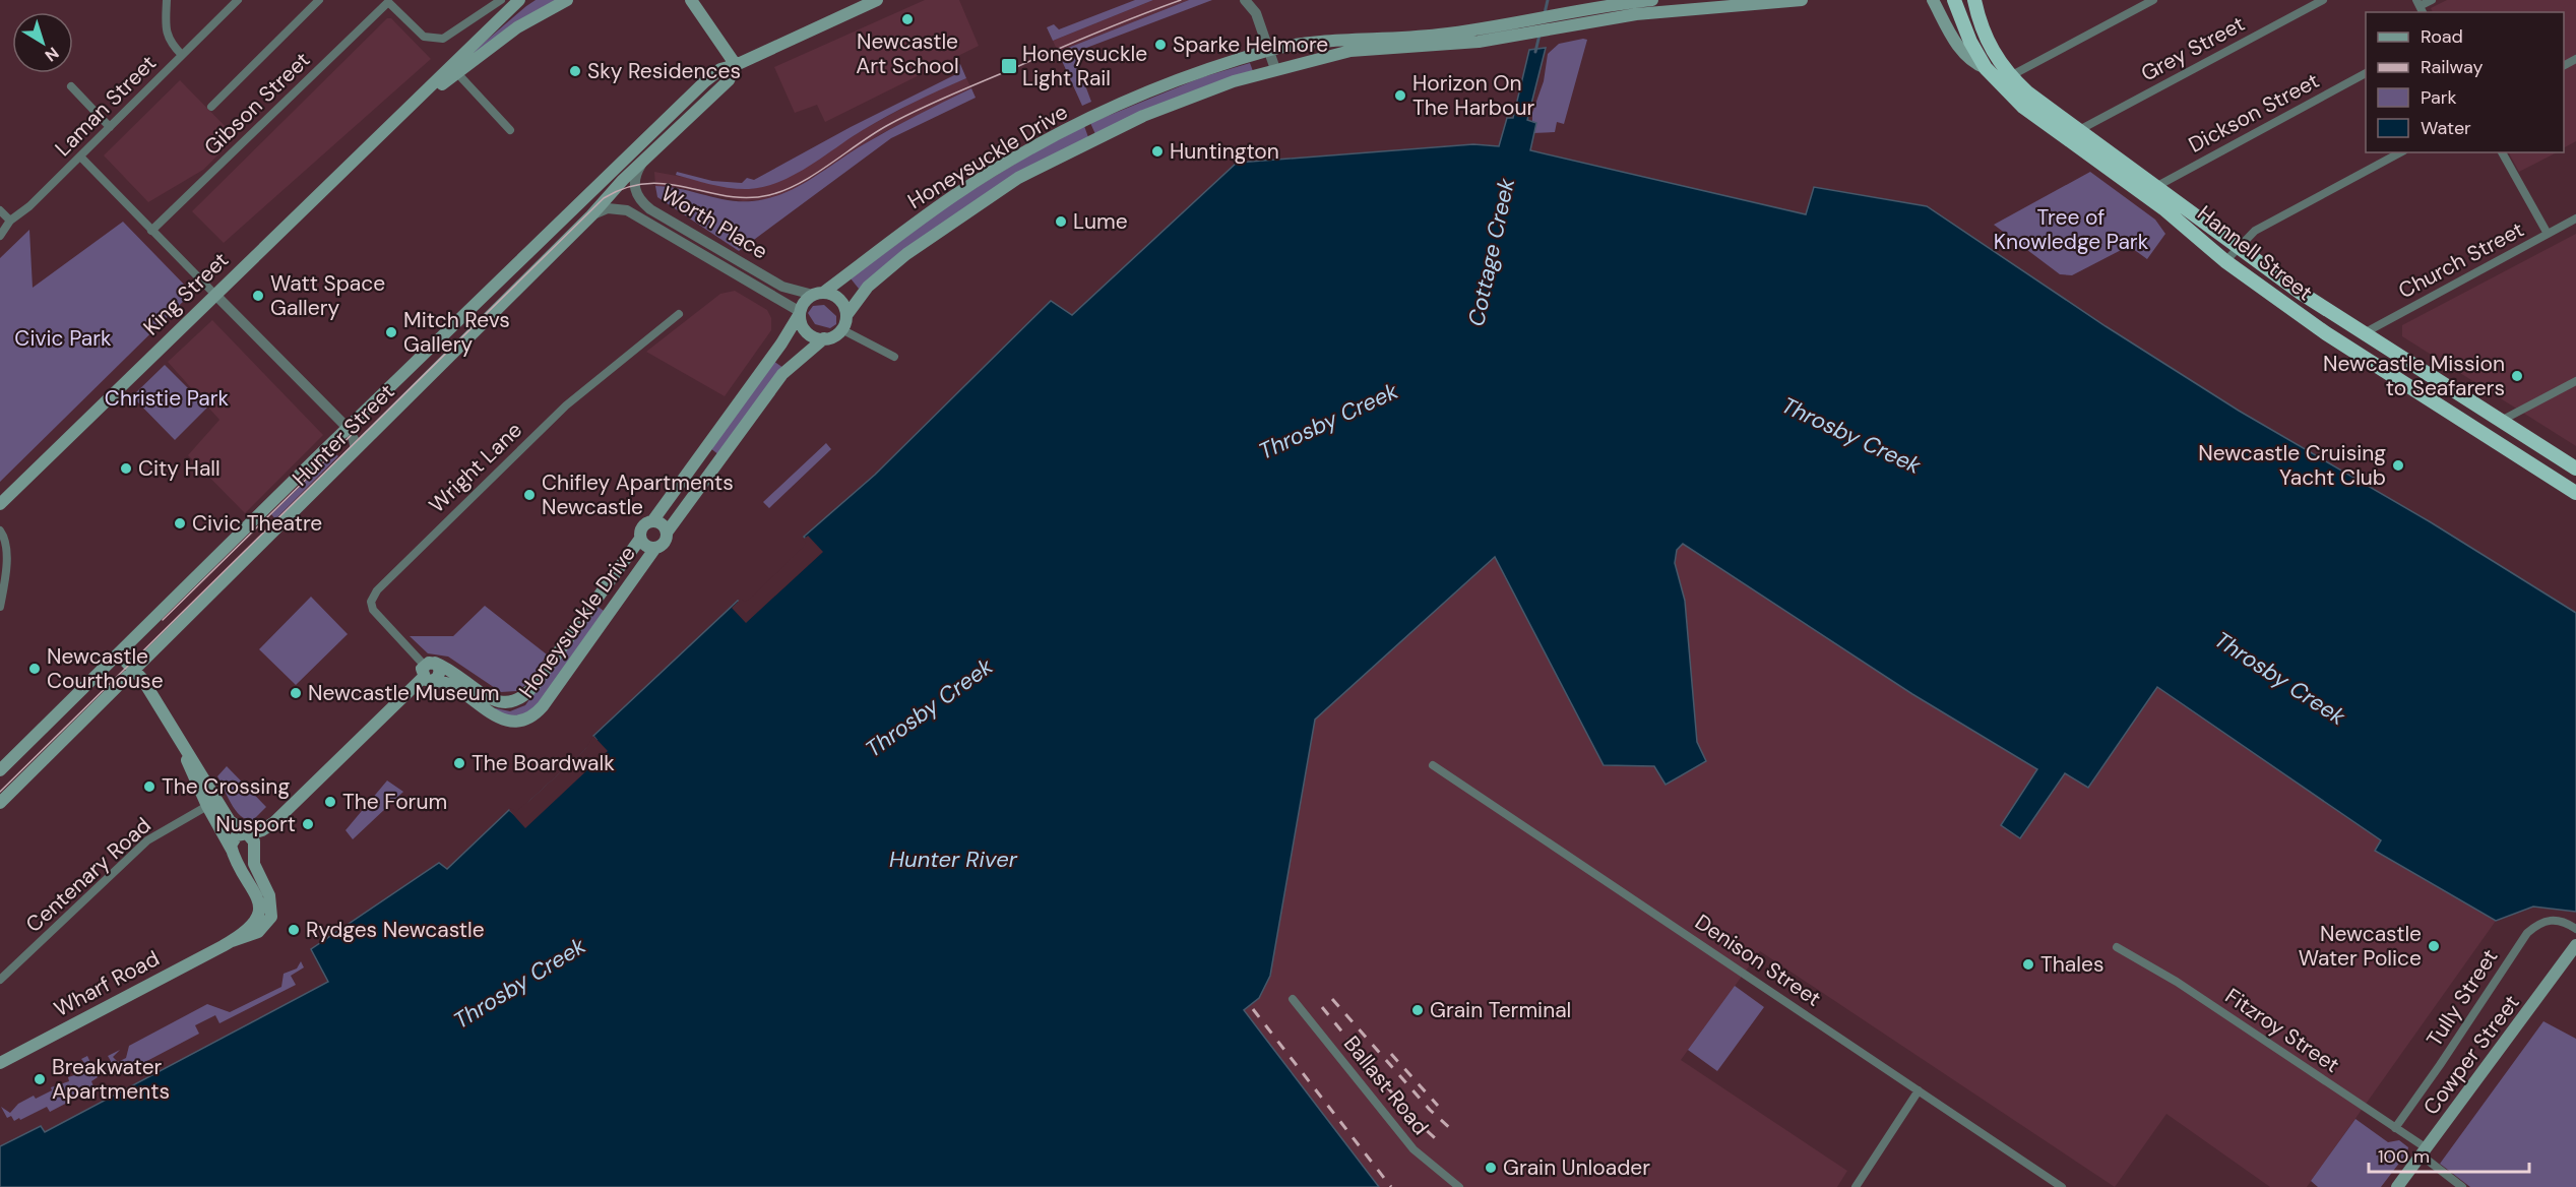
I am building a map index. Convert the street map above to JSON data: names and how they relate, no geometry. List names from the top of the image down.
{
  "streets": {
    "highway": ["Hannell Street"],
    "main road": [
      "Honeysuckle Drive",
      "King Street",
      "Hunter Street",
      "Wharf Road",
      "Cowper Street"
    ],
    "street": [
      "Grey Street",
      "Gibson Street",
      "Laman Street",
      "Dickson Street",
      "Worth Place",
      "Church Street",
      "Wright Lane",
      "Centenary Road",
      "Denison Street",
      "Tully Street",
      "Fitzroy Street",
      "Ballast Road"
    ]
  },
  "crossings": [
    ["Grey Street", "Hannell Street"],
    ["Dickson Street", "Hannell Street"],
    ["Honeysuckle Drive", "Worth Place"],
    ["Honeysuckle Drive", "Wright Lane"],
    ["Worth Place", "Hunter Street"],
    ["Hannell Street", "Church Street"],
    ["Tully Street", "Fitzroy Street"],
    ["Fitzroy Street", "Cowper Street"]
  ],
  "water": ["Cottage Creek", "Throsby Creek", "Hunter River"],
  "parks": ["Tree of Knowledge Park", "Civic Park", "Christie Park"],
  "places": {
    "other": [
      "Newcastle Art School",
      "Sparke Helmore",
      "Sky Residences",
      "Horizon On The Harbour",
      "Huntington",
      "Lume",
      "Watt Space Gallery",
      "Mitch Revs Gallery",
      "Newcastle Mission to Seafarers",
      "Newcastle Cruising Yacht Club",
      "City Hall",
      "Chifley Apartments Newcastle",
      "Civic Theatre",
      "Newcastle Courthouse",
      "Newcastle Museum",
      "The Boardwalk",
      "The Crossing",
      "The Forum",
      "Nusport",
      "Rydges Newcastle",
      "Newcastle Water Police",
      "Thales",
      "Grain Terminal",
      "Breakwater Apartments",
      "Grain Unloader"
    ],
    "transit": ["Honeysuckle Light Rail"]
  },
  "legend": [
    "Road",
    "Railway",
    "Park",
    "Water"
  ],
  "scale_bar": "100 m",
  "north": "bottom right"
}
